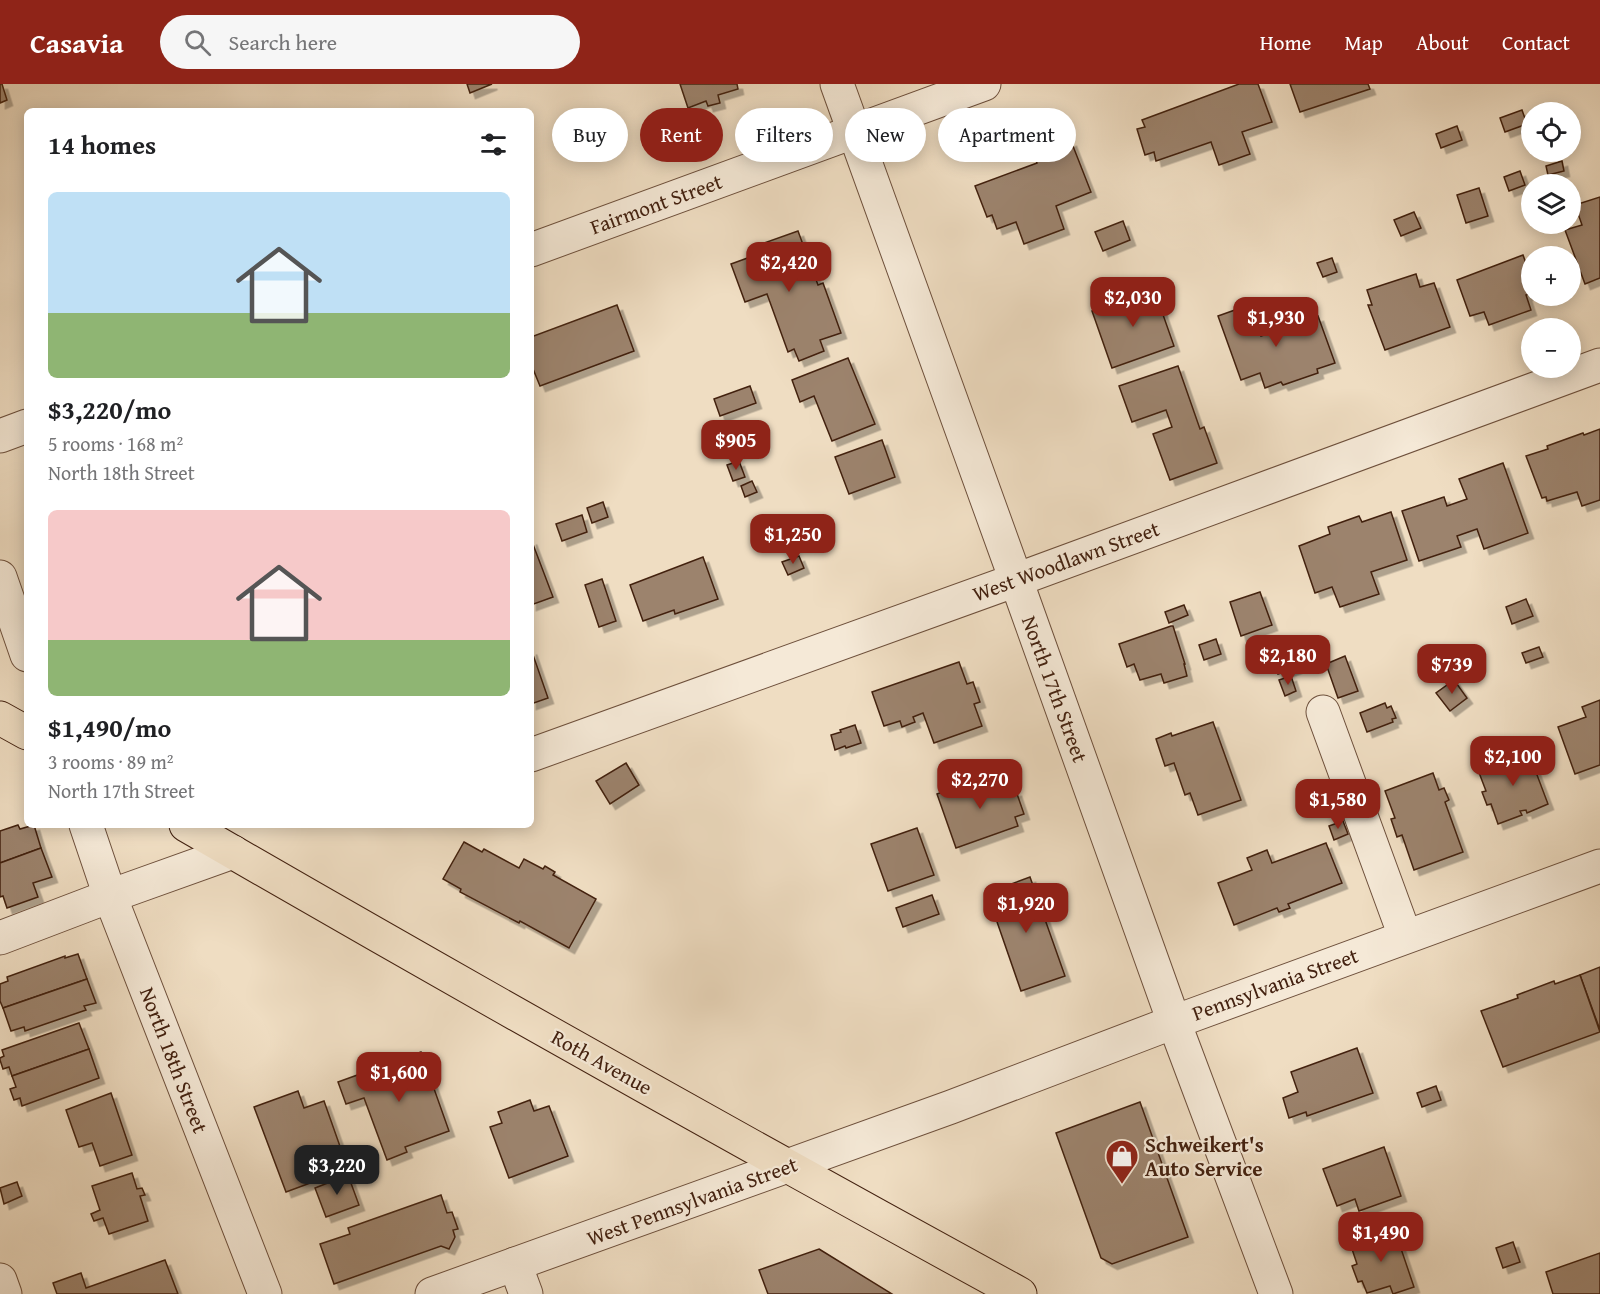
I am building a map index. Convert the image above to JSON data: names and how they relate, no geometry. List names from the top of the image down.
{
  "streets": {
    "main road": ["Roth Avenue"],
    "street": [
      "Fairmont Street",
      "West Woodlawn Street",
      "North 17th Street",
      "Pennsylvania Street",
      "North 18th Street",
      "West Pennsylvania Street"
    ]
  },
  "crossings": [
    ["West Woodlawn Street", "North 17th Street"],
    ["North 17th Street", "Pennsylvania Street"],
    ["Pennsylvania Street", "West Pennsylvania Street"],
    ["Roth Avenue", "West Pennsylvania Street"]
  ],
  "places": {
    "shop": ["Schweikert's Auto Service"]
  },
  "page": {
    "header": "Casavia",
    "search": "Search here",
    "nav": [
      "Home",
      "Map",
      "About",
      "Contact"
    ],
    "map_buttons": ["+", "−"],
    "chip": [
      "Buy",
      "Rent",
      "Filters",
      "New",
      "Apartment"
    ],
    "heading": "14 homes",
    "list": [
      {
        "name": "$3,220/mo",
        "note": "5 rooms · 168 m² · North 18th Street"
      },
      {
        "name": "$1,490/mo",
        "note": "3 rooms · 89 m² · North 17th Street"
      }
    ],
    "price": [
      "$2,420",
      "$2,030",
      "$1,930",
      "$905",
      "$1,250",
      "$2,180",
      "$739",
      "$2,100",
      "$2,270",
      "$1,580",
      "$1,920",
      "$1,600",
      "$3,220",
      "$1,490"
    ]
  }
}
